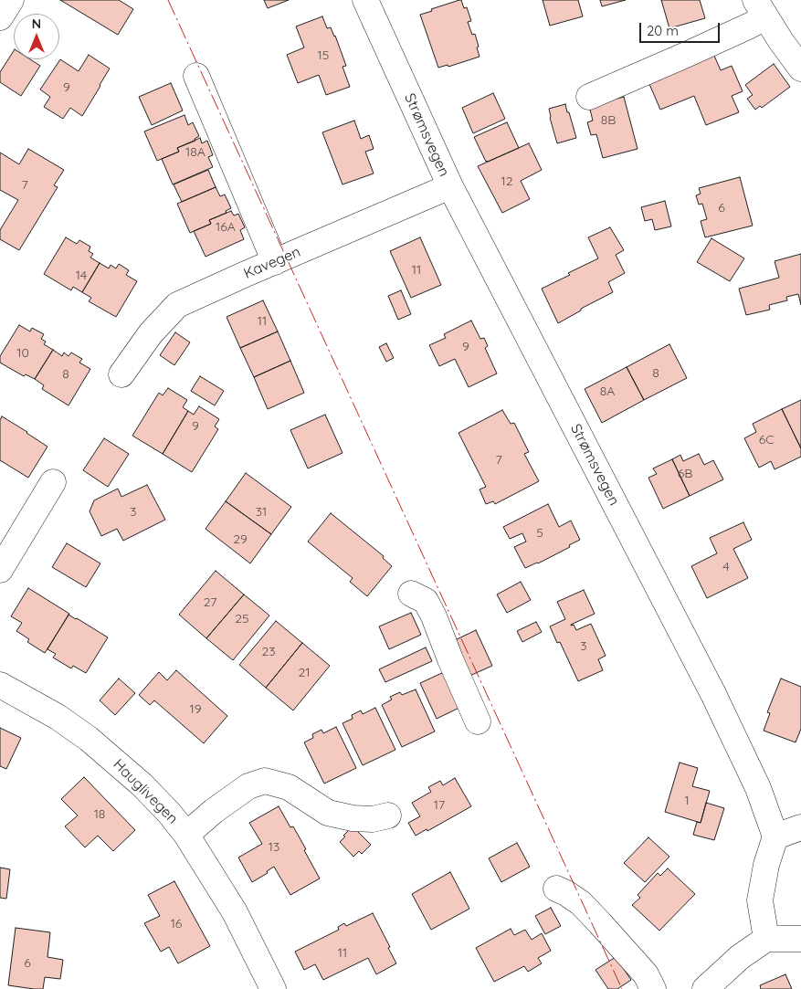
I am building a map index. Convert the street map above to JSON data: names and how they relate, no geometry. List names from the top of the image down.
{
  "streets": {
    "street": ["Strømsvegen", "Kavegen", "Hauglivegen"]
  },
  "crossings": [
    ["Strømsvegen", "Kavegen"]
  ],
  "house_numbers": [
    "15",
    "9",
    "8B",
    "18A",
    "12",
    "7",
    "6",
    "16A",
    "11",
    "14",
    "11",
    "9",
    "10",
    "8",
    "8",
    "8A",
    "9",
    "6C",
    "7",
    "6B",
    "3",
    "31",
    "5",
    "29",
    "4",
    "27",
    "25",
    "3",
    "23",
    "21",
    "19",
    "1",
    "17",
    "18",
    "13",
    "16",
    "11",
    "6"
  ],
  "scale_bar": "20 m",
  "north": "top"
}
